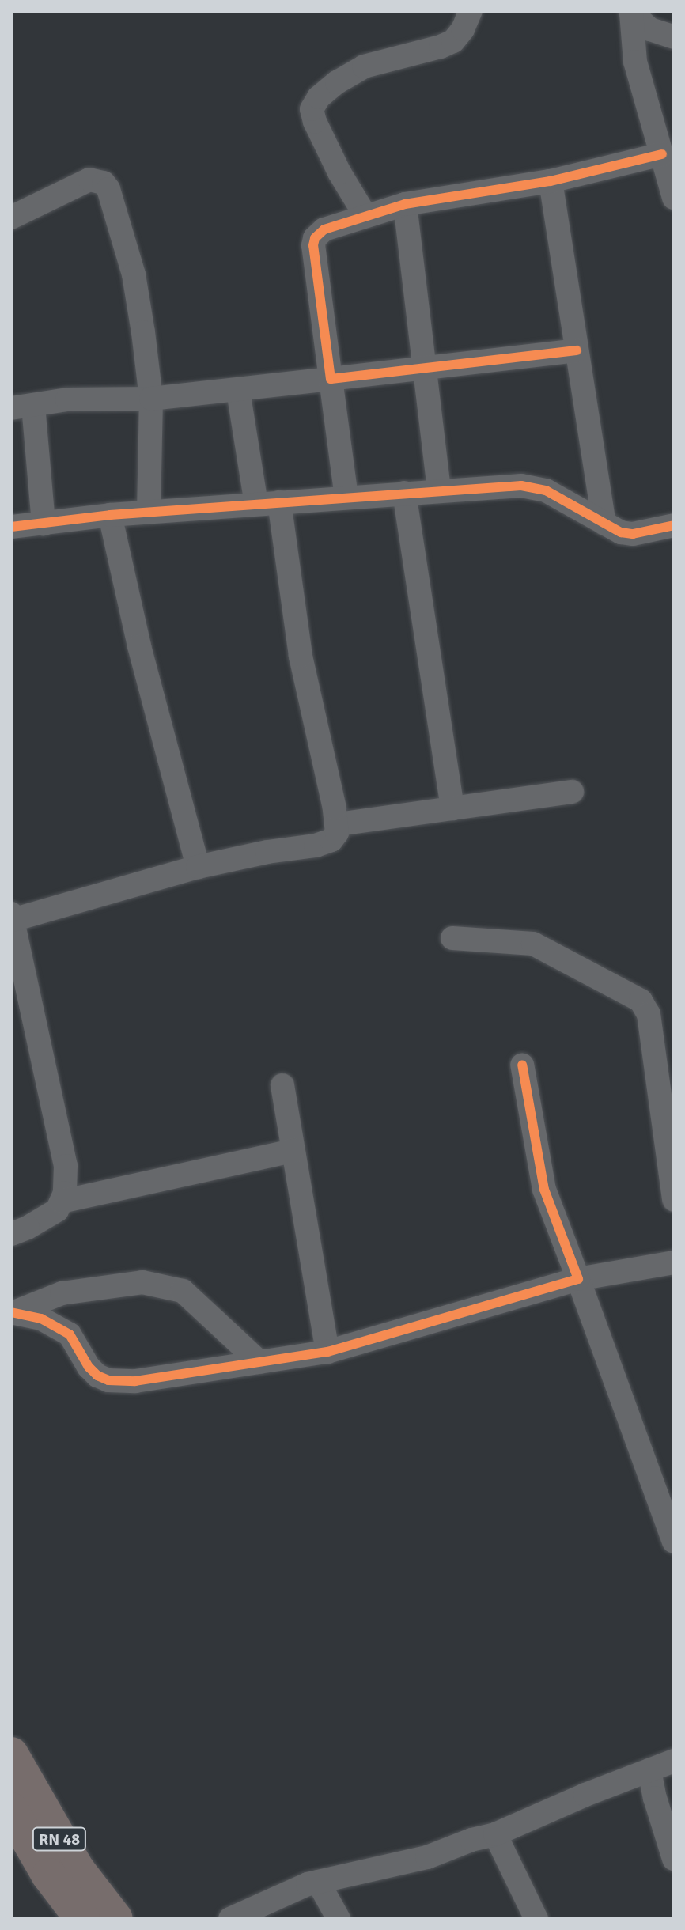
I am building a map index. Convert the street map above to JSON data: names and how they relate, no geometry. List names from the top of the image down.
{
  "streets": {
    "highway": ["RN 48"]
  }
}
